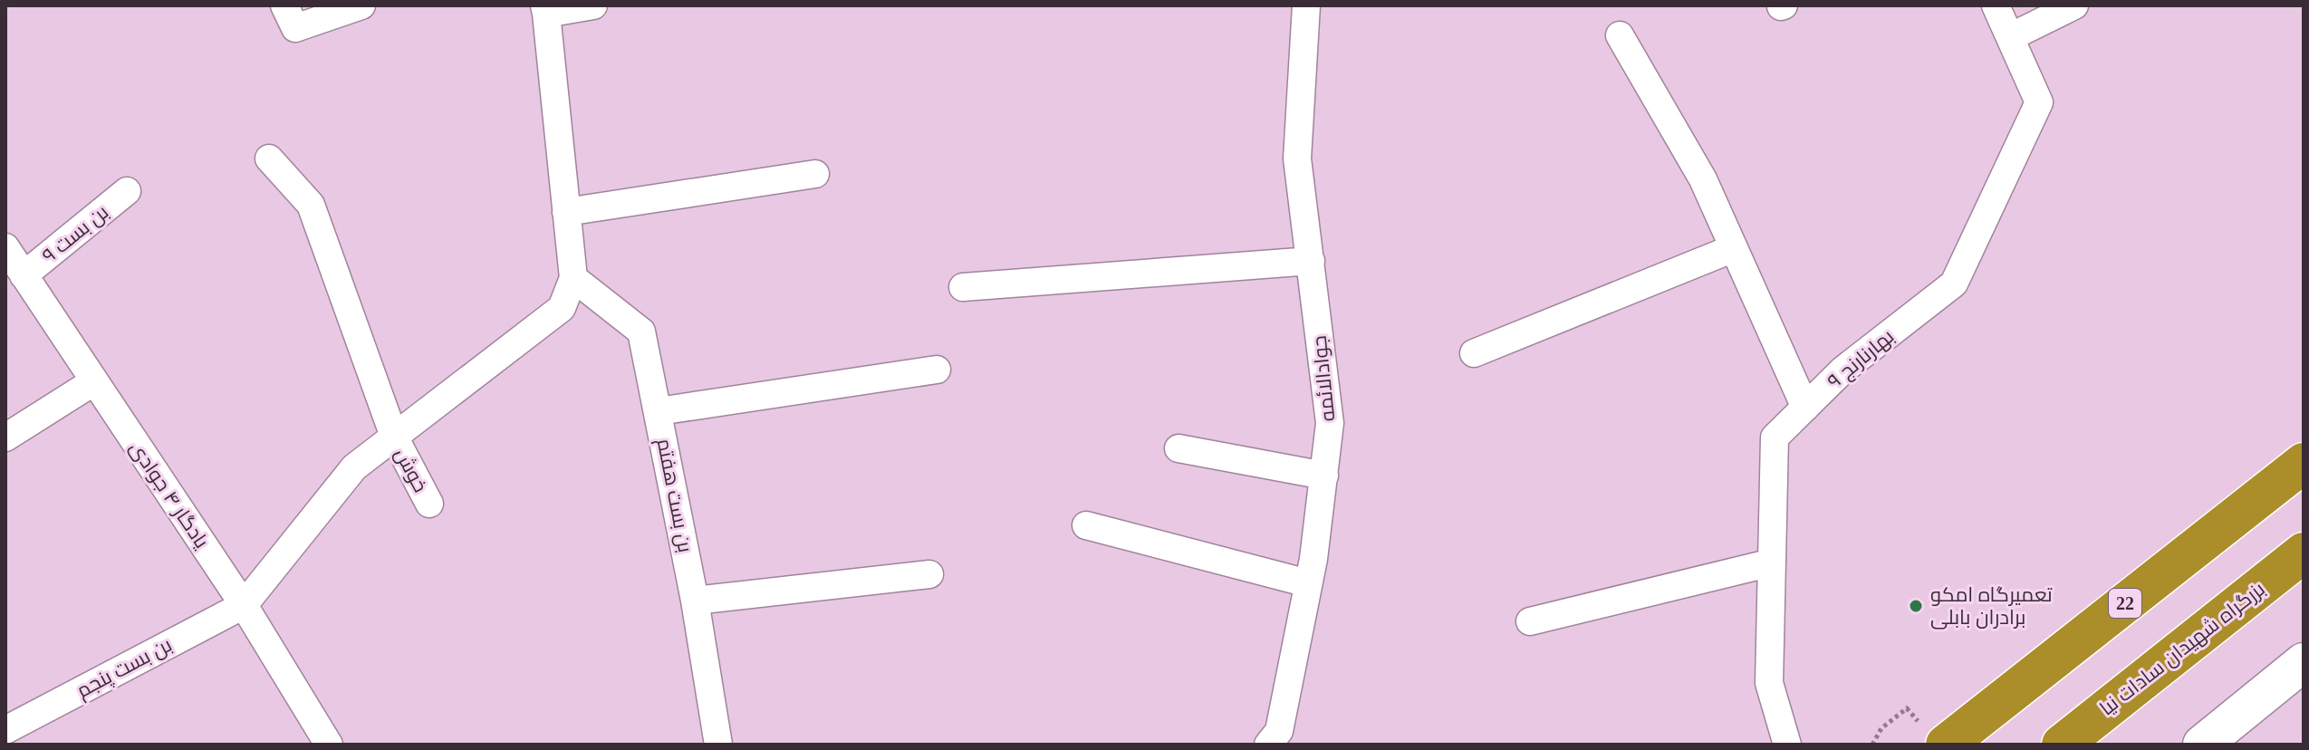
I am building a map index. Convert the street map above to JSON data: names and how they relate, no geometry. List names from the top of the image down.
{
  "streets": {
    "highway": ["22", "بزرگراه شهیدان سادات نیا"],
    "street": [
      "بن بست ۹",
      "بهارنارنج ۹",
      "جوادالائمه",
      "خوش",
      "یادگار ۴ جوادی",
      "بن بست هفتم",
      "بن بست پنجم"
    ]
  },
  "crossings": [
    ["بن بست ۹", "یادگار ۴ جوادی"],
    ["یادگار ۴ جوادی", "بن بست پنجم"]
  ],
  "places": ["تعمیرگاه امکو برادران بابلی"]
}
